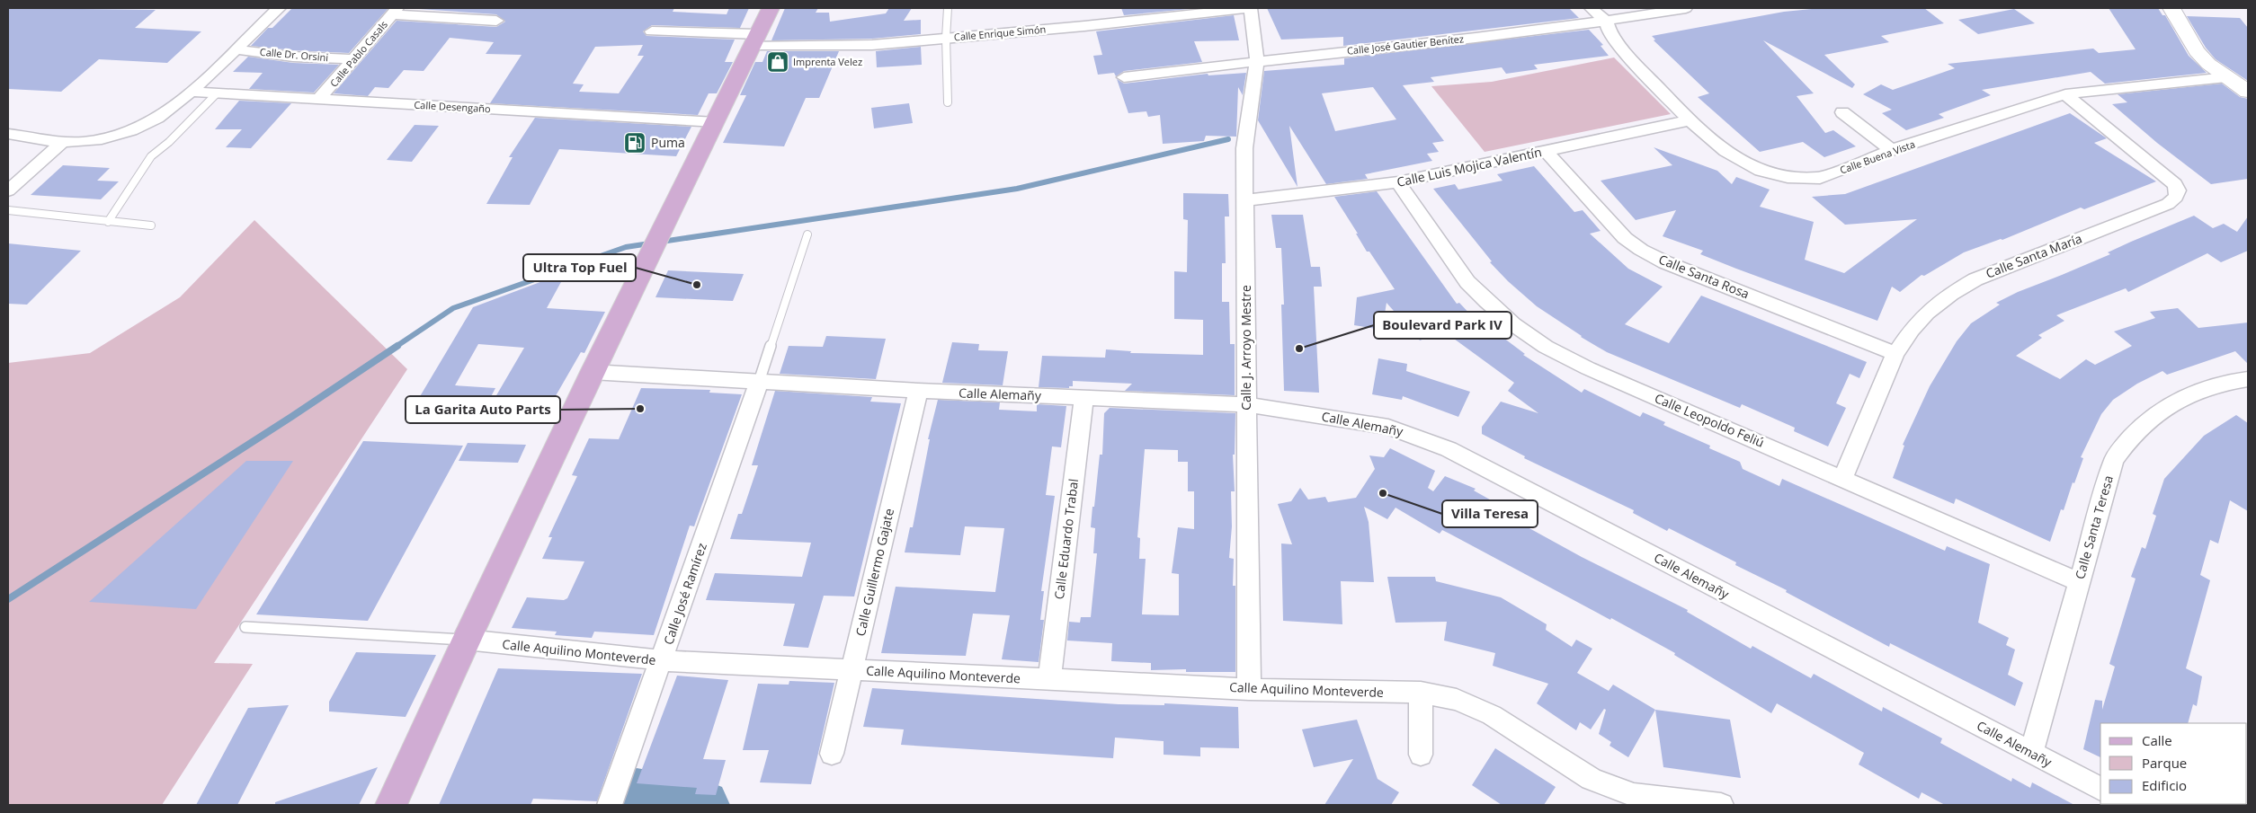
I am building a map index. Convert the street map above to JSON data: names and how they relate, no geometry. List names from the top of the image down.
{
  "streets": {
    "street": [
      "Calle Enrique Simón",
      "Calle José Gautier Benítez",
      "Calle Pablo Casals",
      "Calle Dr. Orsini",
      "Calle Desengaño",
      "Calle Buena Vista",
      "Calle Luis Mojica Valentín",
      "Calle Santa María",
      "Calle Santa Rosa",
      "Calle J. Arroyo Mestre",
      "Calle Alemañy",
      "Calle Leopoldo Feliú",
      "Calle Santa Teresa",
      "Calle Eduardo Trabal",
      "Calle Guillermo Gajate",
      "Calle José Ramírez",
      "Calle Aquilino Monteverde"
    ]
  },
  "crossings": [
    ["Calle José Gautier Benítez", "Calle Buena Vista"],
    ["Calle José Gautier Benítez", "Calle J. Arroyo Mestre"],
    ["Calle Pablo Casals", "Calle Dr. Orsini"],
    ["Calle Pablo Casals", "Calle Desengaño"],
    ["Calle Buena Vista", "Calle Luis Mojica Valentín"],
    ["Calle Buena Vista", "Calle Santa María"],
    ["Calle Luis Mojica Valentín", "Calle Santa Rosa"],
    ["Calle Luis Mojica Valentín", "Calle J. Arroyo Mestre"],
    ["Calle Luis Mojica Valentín", "Calle Leopoldo Feliú"],
    ["Calle Santa María", "Calle Santa Rosa"],
    ["Calle Santa María", "Calle Leopoldo Feliú"],
    ["Calle J. Arroyo Mestre", "Calle Alemañy"],
    ["Calle J. Arroyo Mestre", "Calle Aquilino Monteverde"],
    ["Calle Alemañy", "Calle Santa Teresa"],
    ["Calle Alemañy", "Calle Eduardo Trabal"],
    ["Calle Alemañy", "Calle Guillermo Gajate"],
    ["Calle Alemañy", "Calle José Ramírez"],
    ["Calle Leopoldo Feliú", "Calle Santa Teresa"],
    ["Calle Eduardo Trabal", "Calle Aquilino Monteverde"],
    ["Calle Guillermo Gajate", "Calle Aquilino Monteverde"],
    ["Calle José Ramírez", "Calle Aquilino Monteverde"]
  ],
  "places": {
    "shop": ["Imprenta Velez"],
    "fuel station": ["Puma"],
    "other": [
      "Ultra Top Fuel",
      "Boulevard Park IV",
      "La Garita Auto Parts",
      "Villa Teresa"
    ]
  },
  "legend": ["Calle", "Parque", "Edificio"]
}
